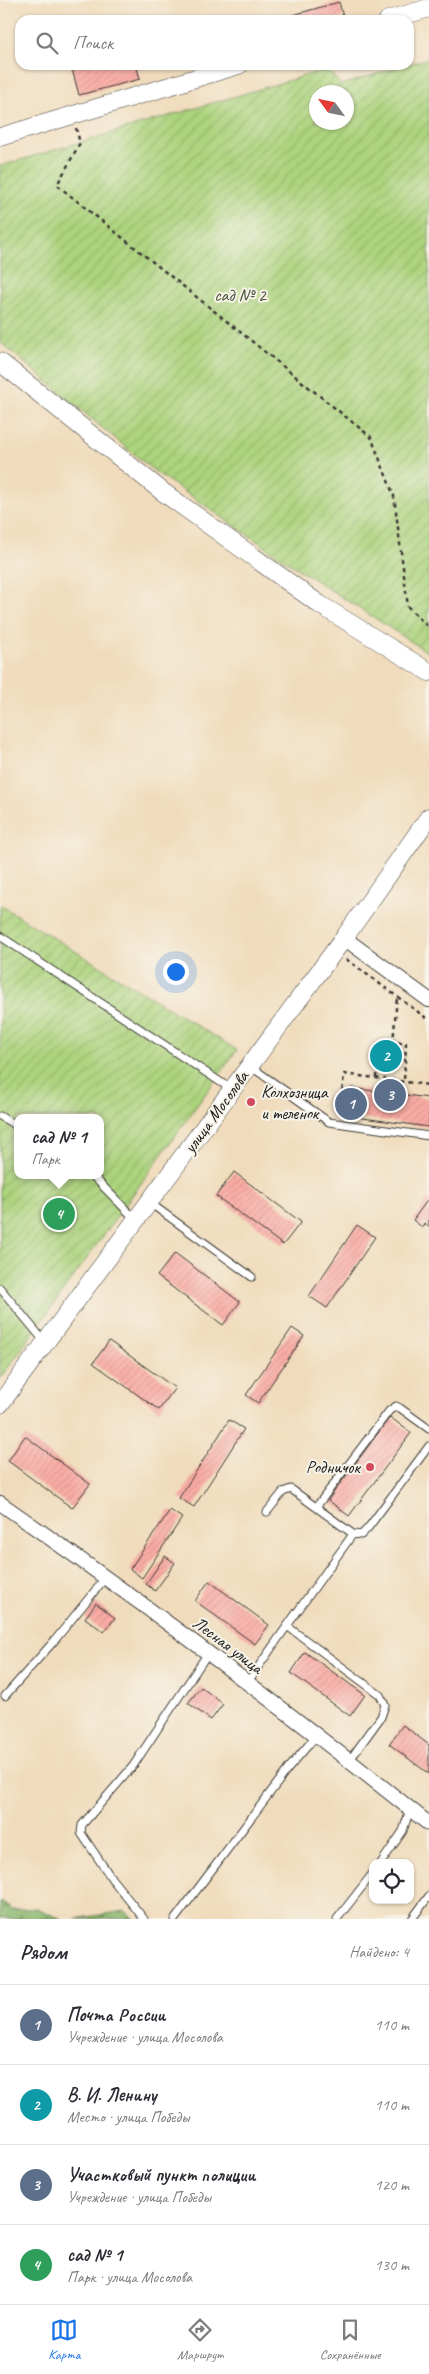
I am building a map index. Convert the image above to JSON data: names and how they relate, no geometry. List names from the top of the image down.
{
  "streets": {
    "street": ["улица Мосолова", "Лесная улица"]
  },
  "parks": ["сад № 2"],
  "places": ["Колхозница и теленок", "Родничок"],
  "north": "top left",
  "page": {
    "search": "Поиск",
    "pins": [
      "2",
      "3",
      "1",
      "4"
    ],
    "popup": ["сад № 1", "Парк"],
    "heading": ["Рядом", "Найдено: 4"],
    "list": [
      {
        "mark": "1",
        "name": "Почта России",
        "note": "Учреждение · улица Мосолова",
        "value": "110 m"
      },
      {
        "mark": "2",
        "name": "В. И. Ленину",
        "note": "Место · улица Победы",
        "value": "110 m"
      },
      {
        "mark": "3",
        "name": "Участковый пункт полиции",
        "note": "Учреждение · улица Победы",
        "value": "120 m"
      },
      {
        "mark": "4",
        "name": "сад № 1",
        "note": "Парк · улица Мосолова",
        "value": "130 m"
      }
    ],
    "nav": ["Карта", "Маршрут", "Сохранённые"]
  }
}
